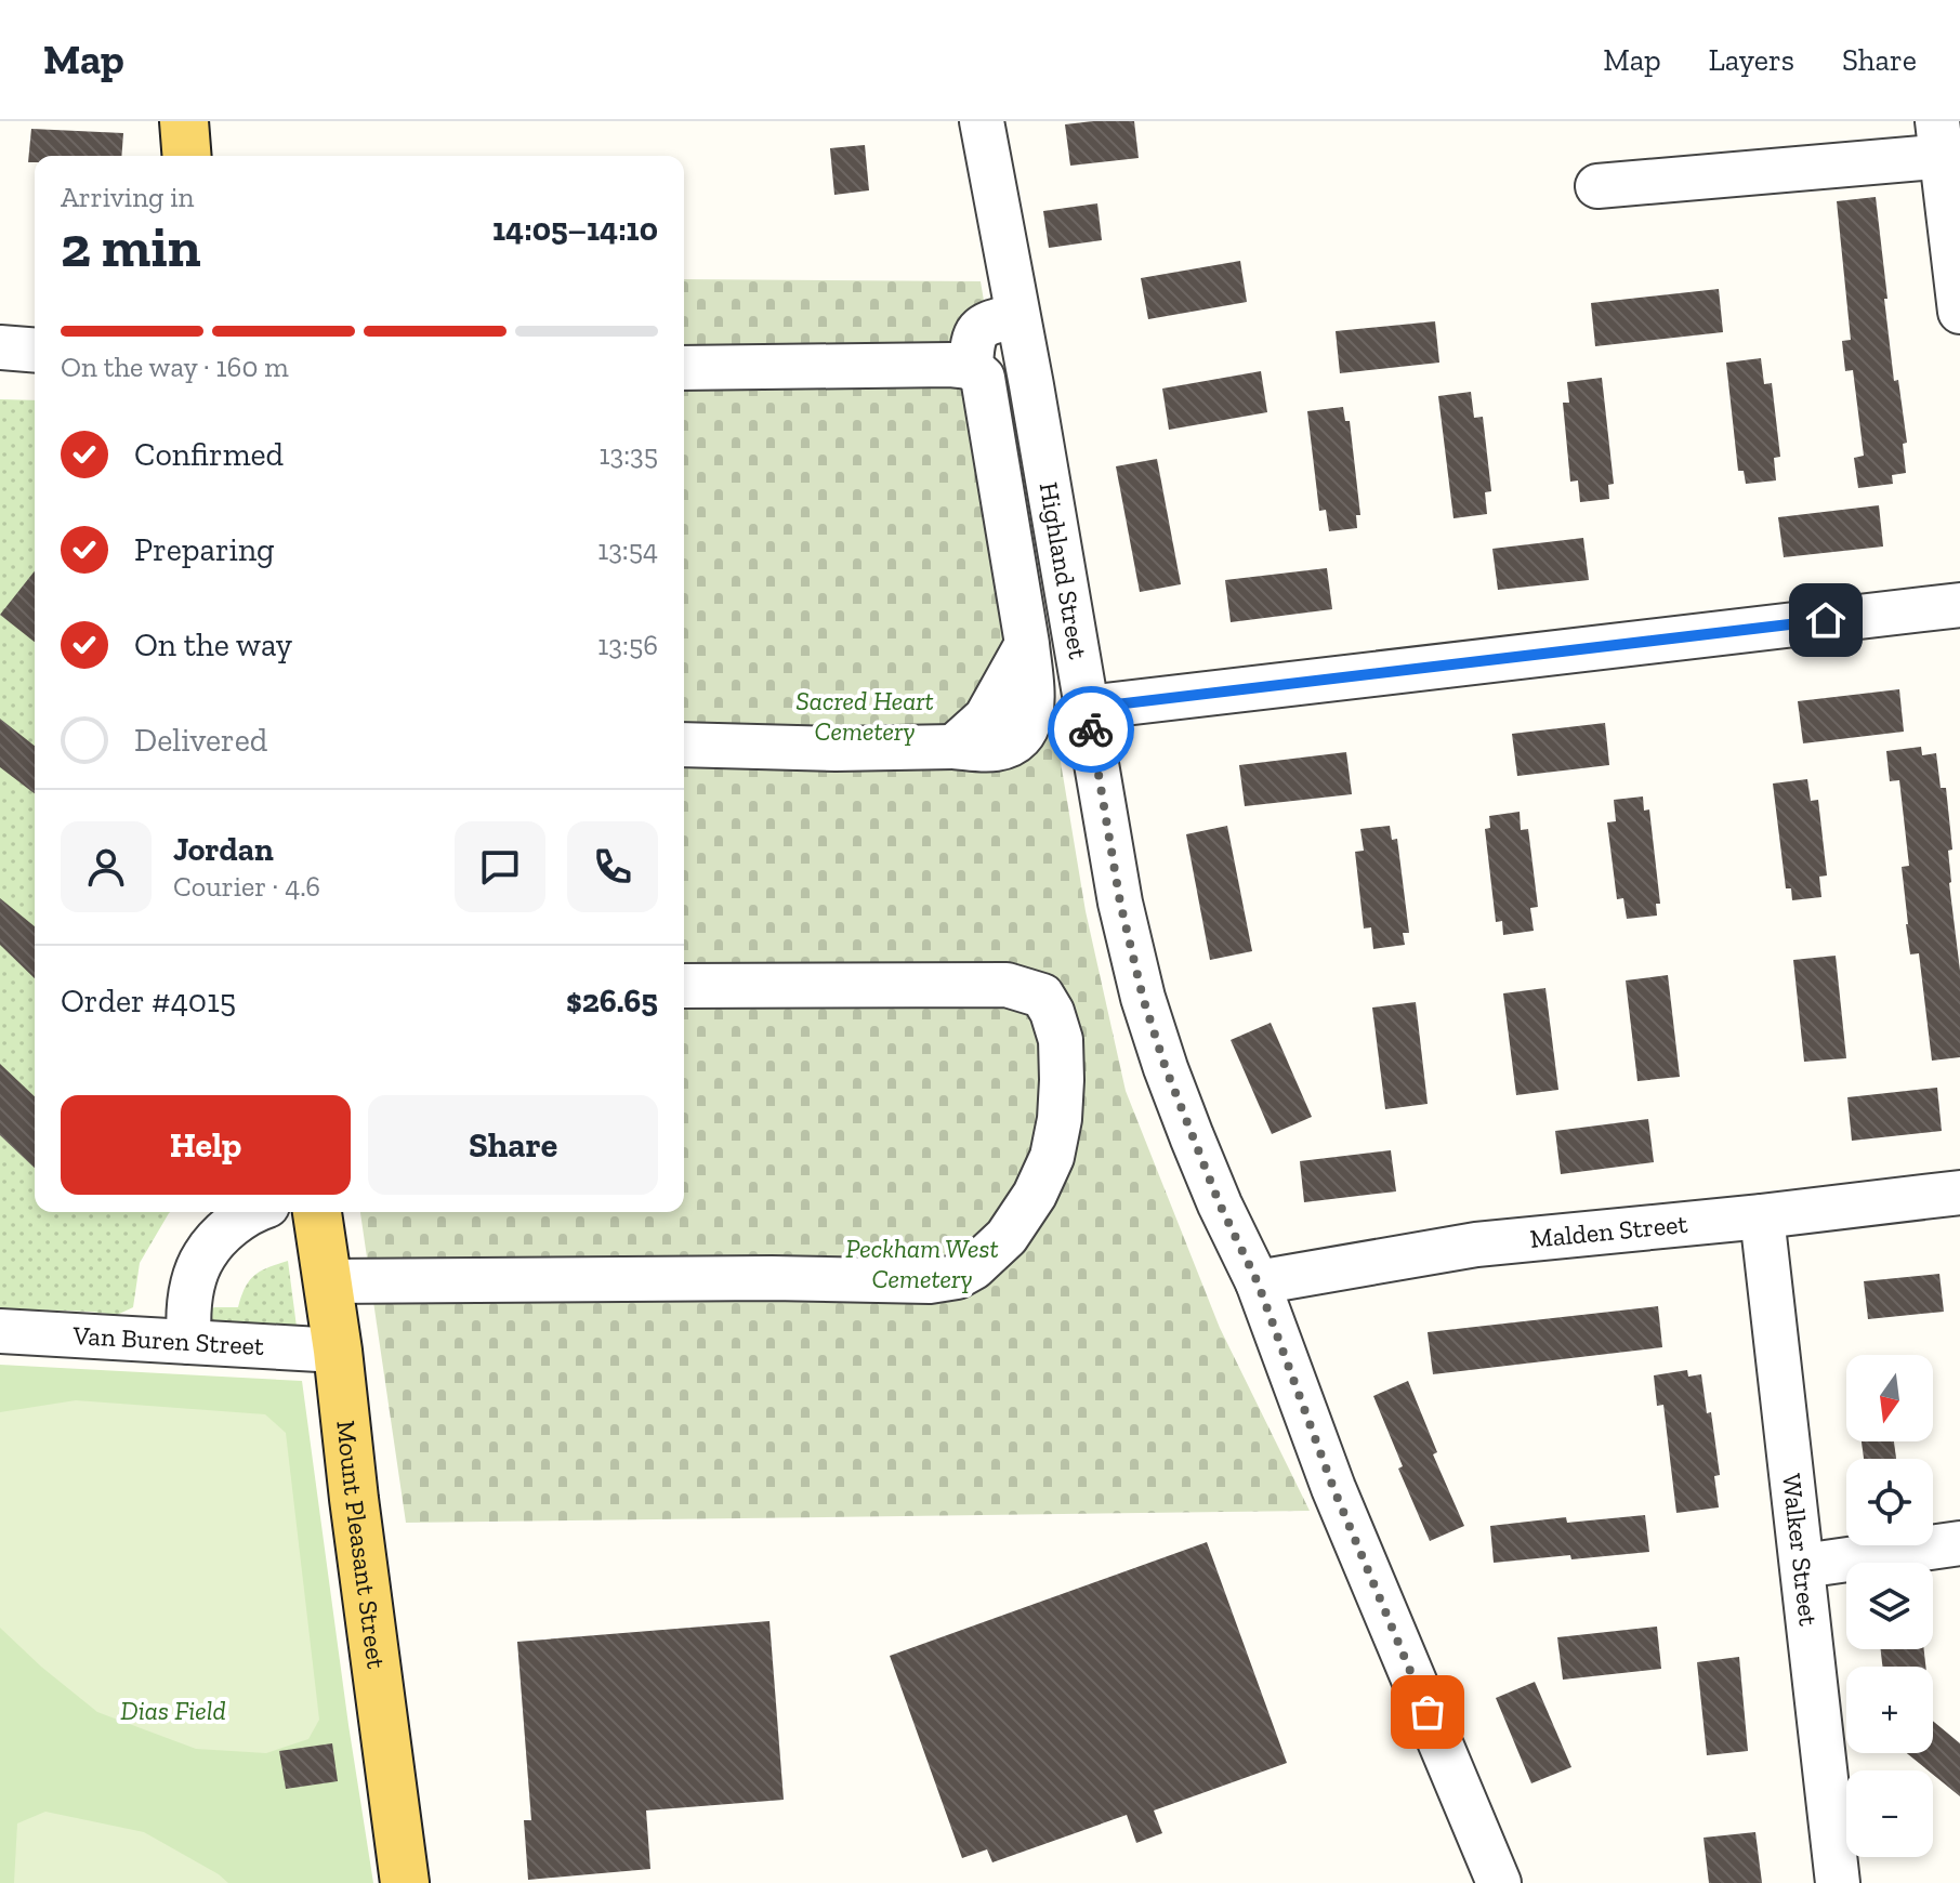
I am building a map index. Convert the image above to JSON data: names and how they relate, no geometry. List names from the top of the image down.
{
  "streets": {
    "main road": ["Mount Pleasant Street"],
    "street": [
      "Highland Street",
      "Malden Street",
      "Van Buren Street",
      "Walker Street"
    ]
  },
  "crossings": [
    ["Highland Street", "Malden Street"],
    ["Malden Street", "Walker Street"],
    ["Van Buren Street", "Mount Pleasant Street"]
  ],
  "parks": ["Sacred Heart Cemetery", "Peckham West Cemetery", "Dias Field"],
  "north": "bottom",
  "page": {
    "header": "Map",
    "nav": ["Map", "Layers", "Share"],
    "heading": ["2 min", "Arriving in", "14:05–14:10"],
    "panel": [
      "Jordan",
      "Courier · 4.6",
      "Order #4015",
      "$26.65"
    ],
    "bar": "On the way · 160 m",
    "list": [
      ["Confirmed", "13:35"],
      ["Preparing", "13:54"],
      ["On the way", "13:56"],
      "Delivered"
    ],
    "buttons": ["Help", "Share"],
    "map_buttons": ["+", "−"]
  }
}
